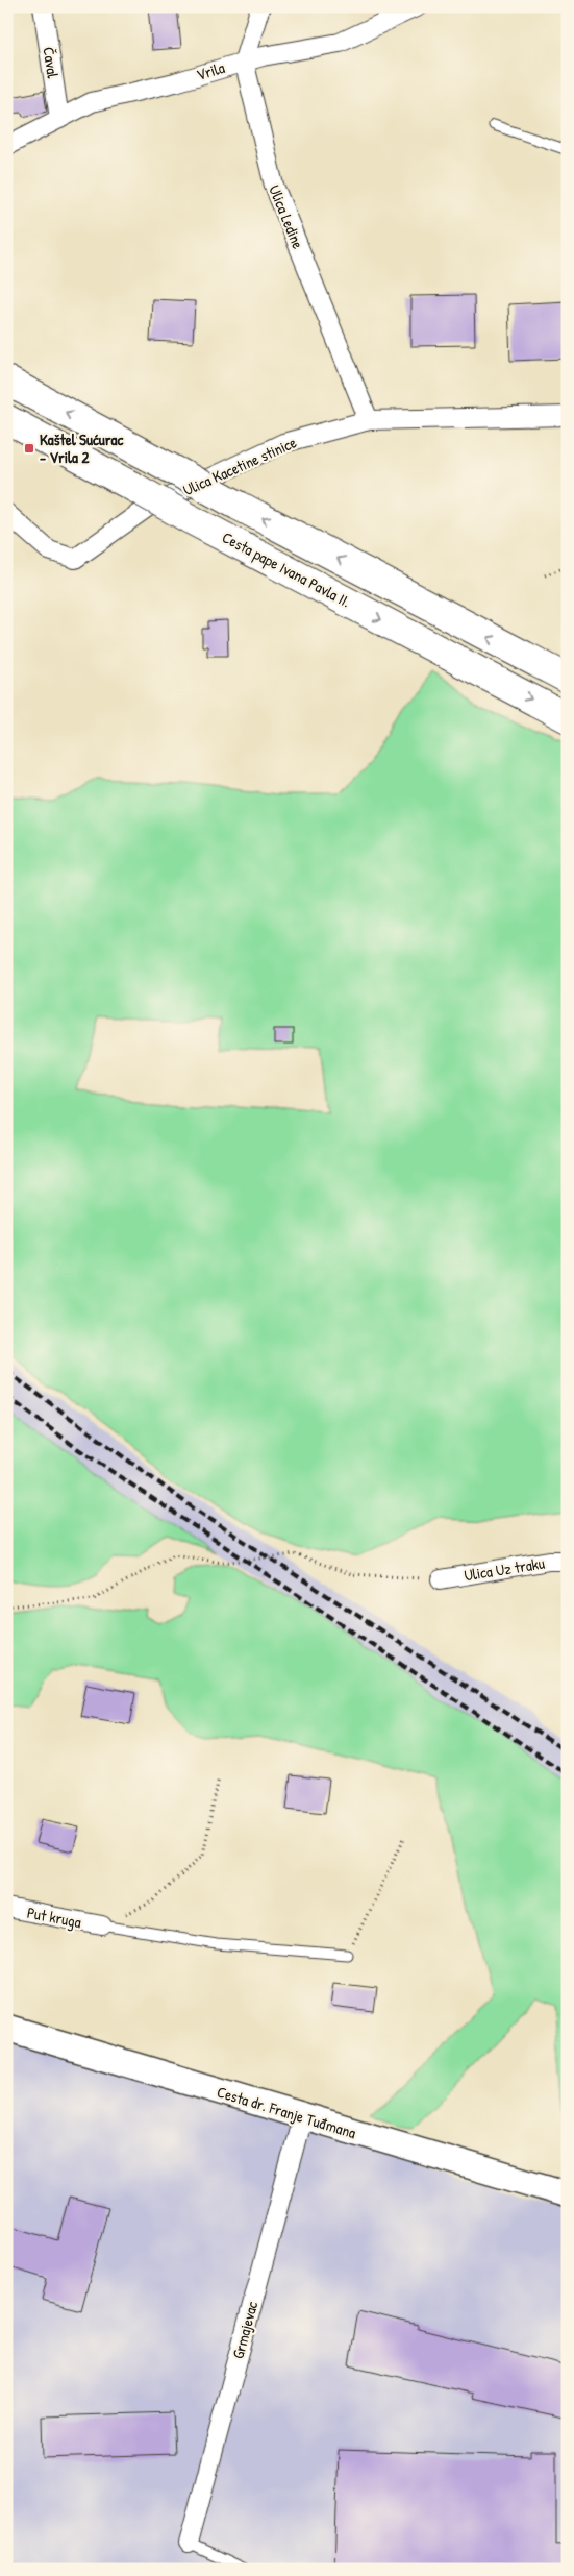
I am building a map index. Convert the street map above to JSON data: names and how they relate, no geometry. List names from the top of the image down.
{
  "streets": {
    "main road": ["Cesta pape Ivana Pavla II.", "Cesta dr. Franje Tuđmana"],
    "street": [
      "Čaval",
      "Vrila",
      "Ulica Ledine",
      "Ulica Kacetine stinice",
      "Ulica Uz traku",
      "Put kruga",
      "Grmajevac"
    ]
  },
  "crossings": [
    ["Čaval", "Vrila"],
    ["Vrila", "Ulica Ledine"],
    ["Ulica Ledine", "Ulica Kacetine stinice"],
    ["Cesta dr. Franje Tuđmana", "Grmajevac"]
  ],
  "places": {
    "transit": ["Kaštel Sućurac - Vrila 2"]
  }
}
